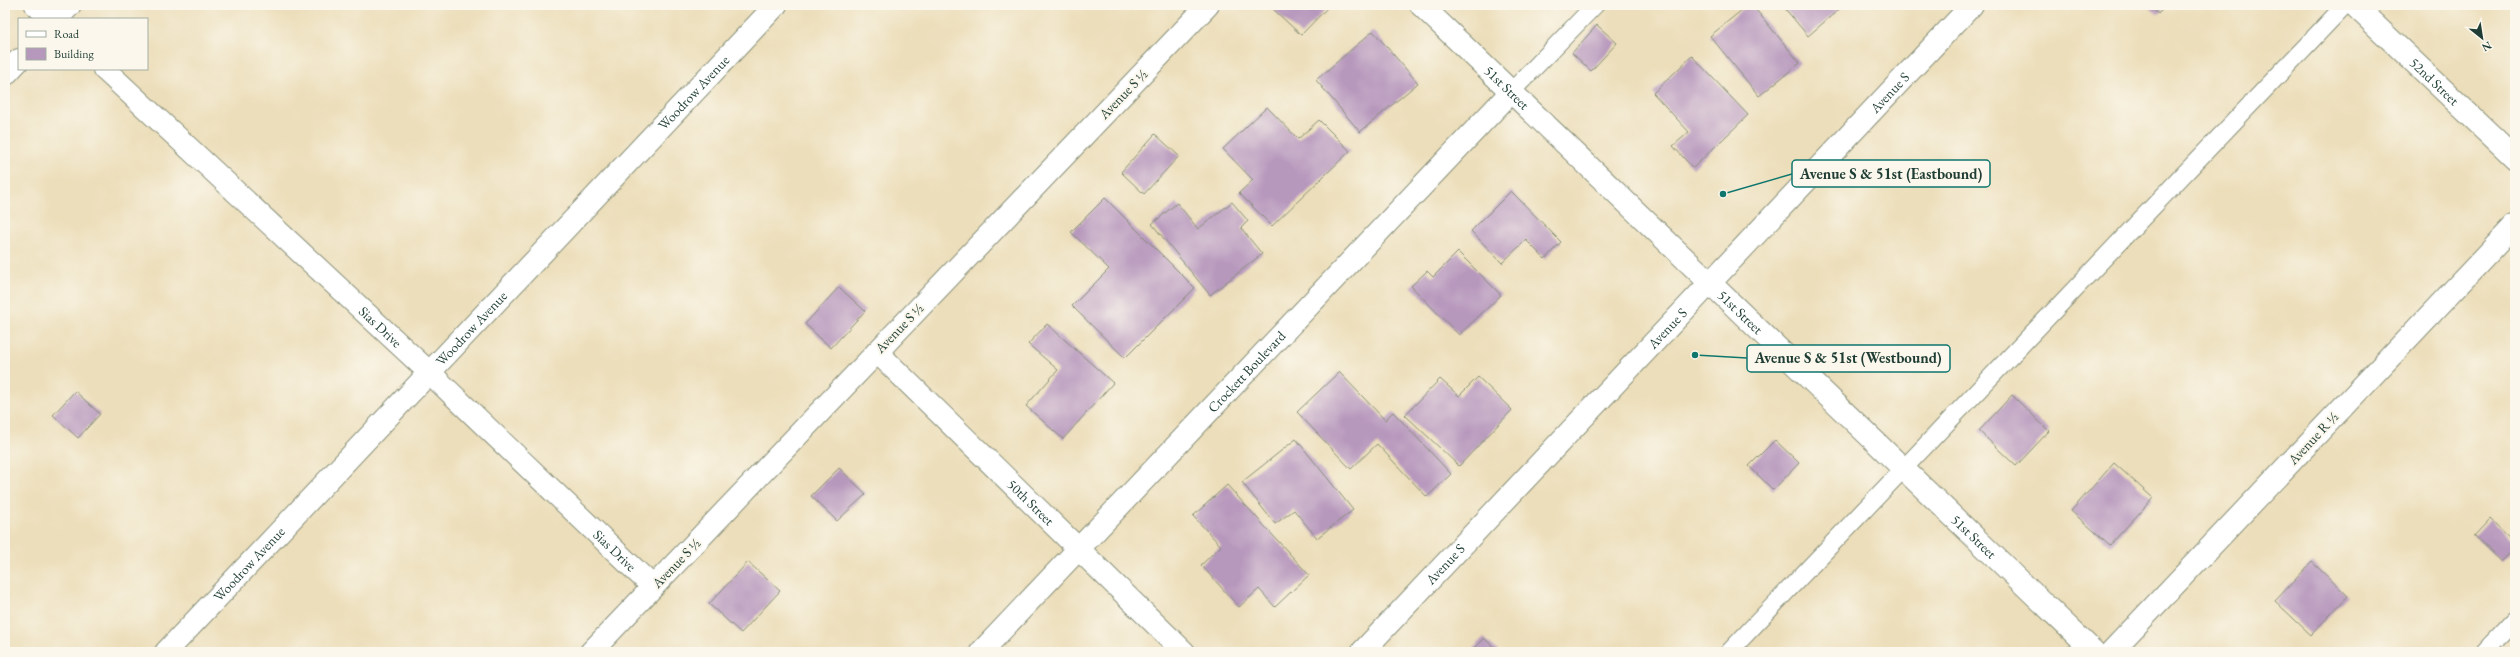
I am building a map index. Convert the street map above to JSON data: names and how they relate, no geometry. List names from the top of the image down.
{
  "streets": {
    "street": [
      "52nd Street",
      "51st Street",
      "Woodrow Avenue",
      "Avenue S",
      "Avenue S ½",
      "Sias Drive",
      "Crockett Boulevard",
      "Avenue R ½",
      "50th Street"
    ]
  },
  "crossings": [
    ["51st Street", "Avenue S"],
    ["51st Street", "Crockett Boulevard"],
    ["Woodrow Avenue", "Sias Drive"],
    ["Avenue S ½", "Sias Drive"],
    ["Avenue S ½", "50th Street"],
    ["Crockett Boulevard", "50th Street"]
  ],
  "places": ["Avenue S & 51st (Eastbound)", "Avenue S & 51st (Westbound)"],
  "legend": ["Road", "Building"],
  "north": "bottom right"
}
